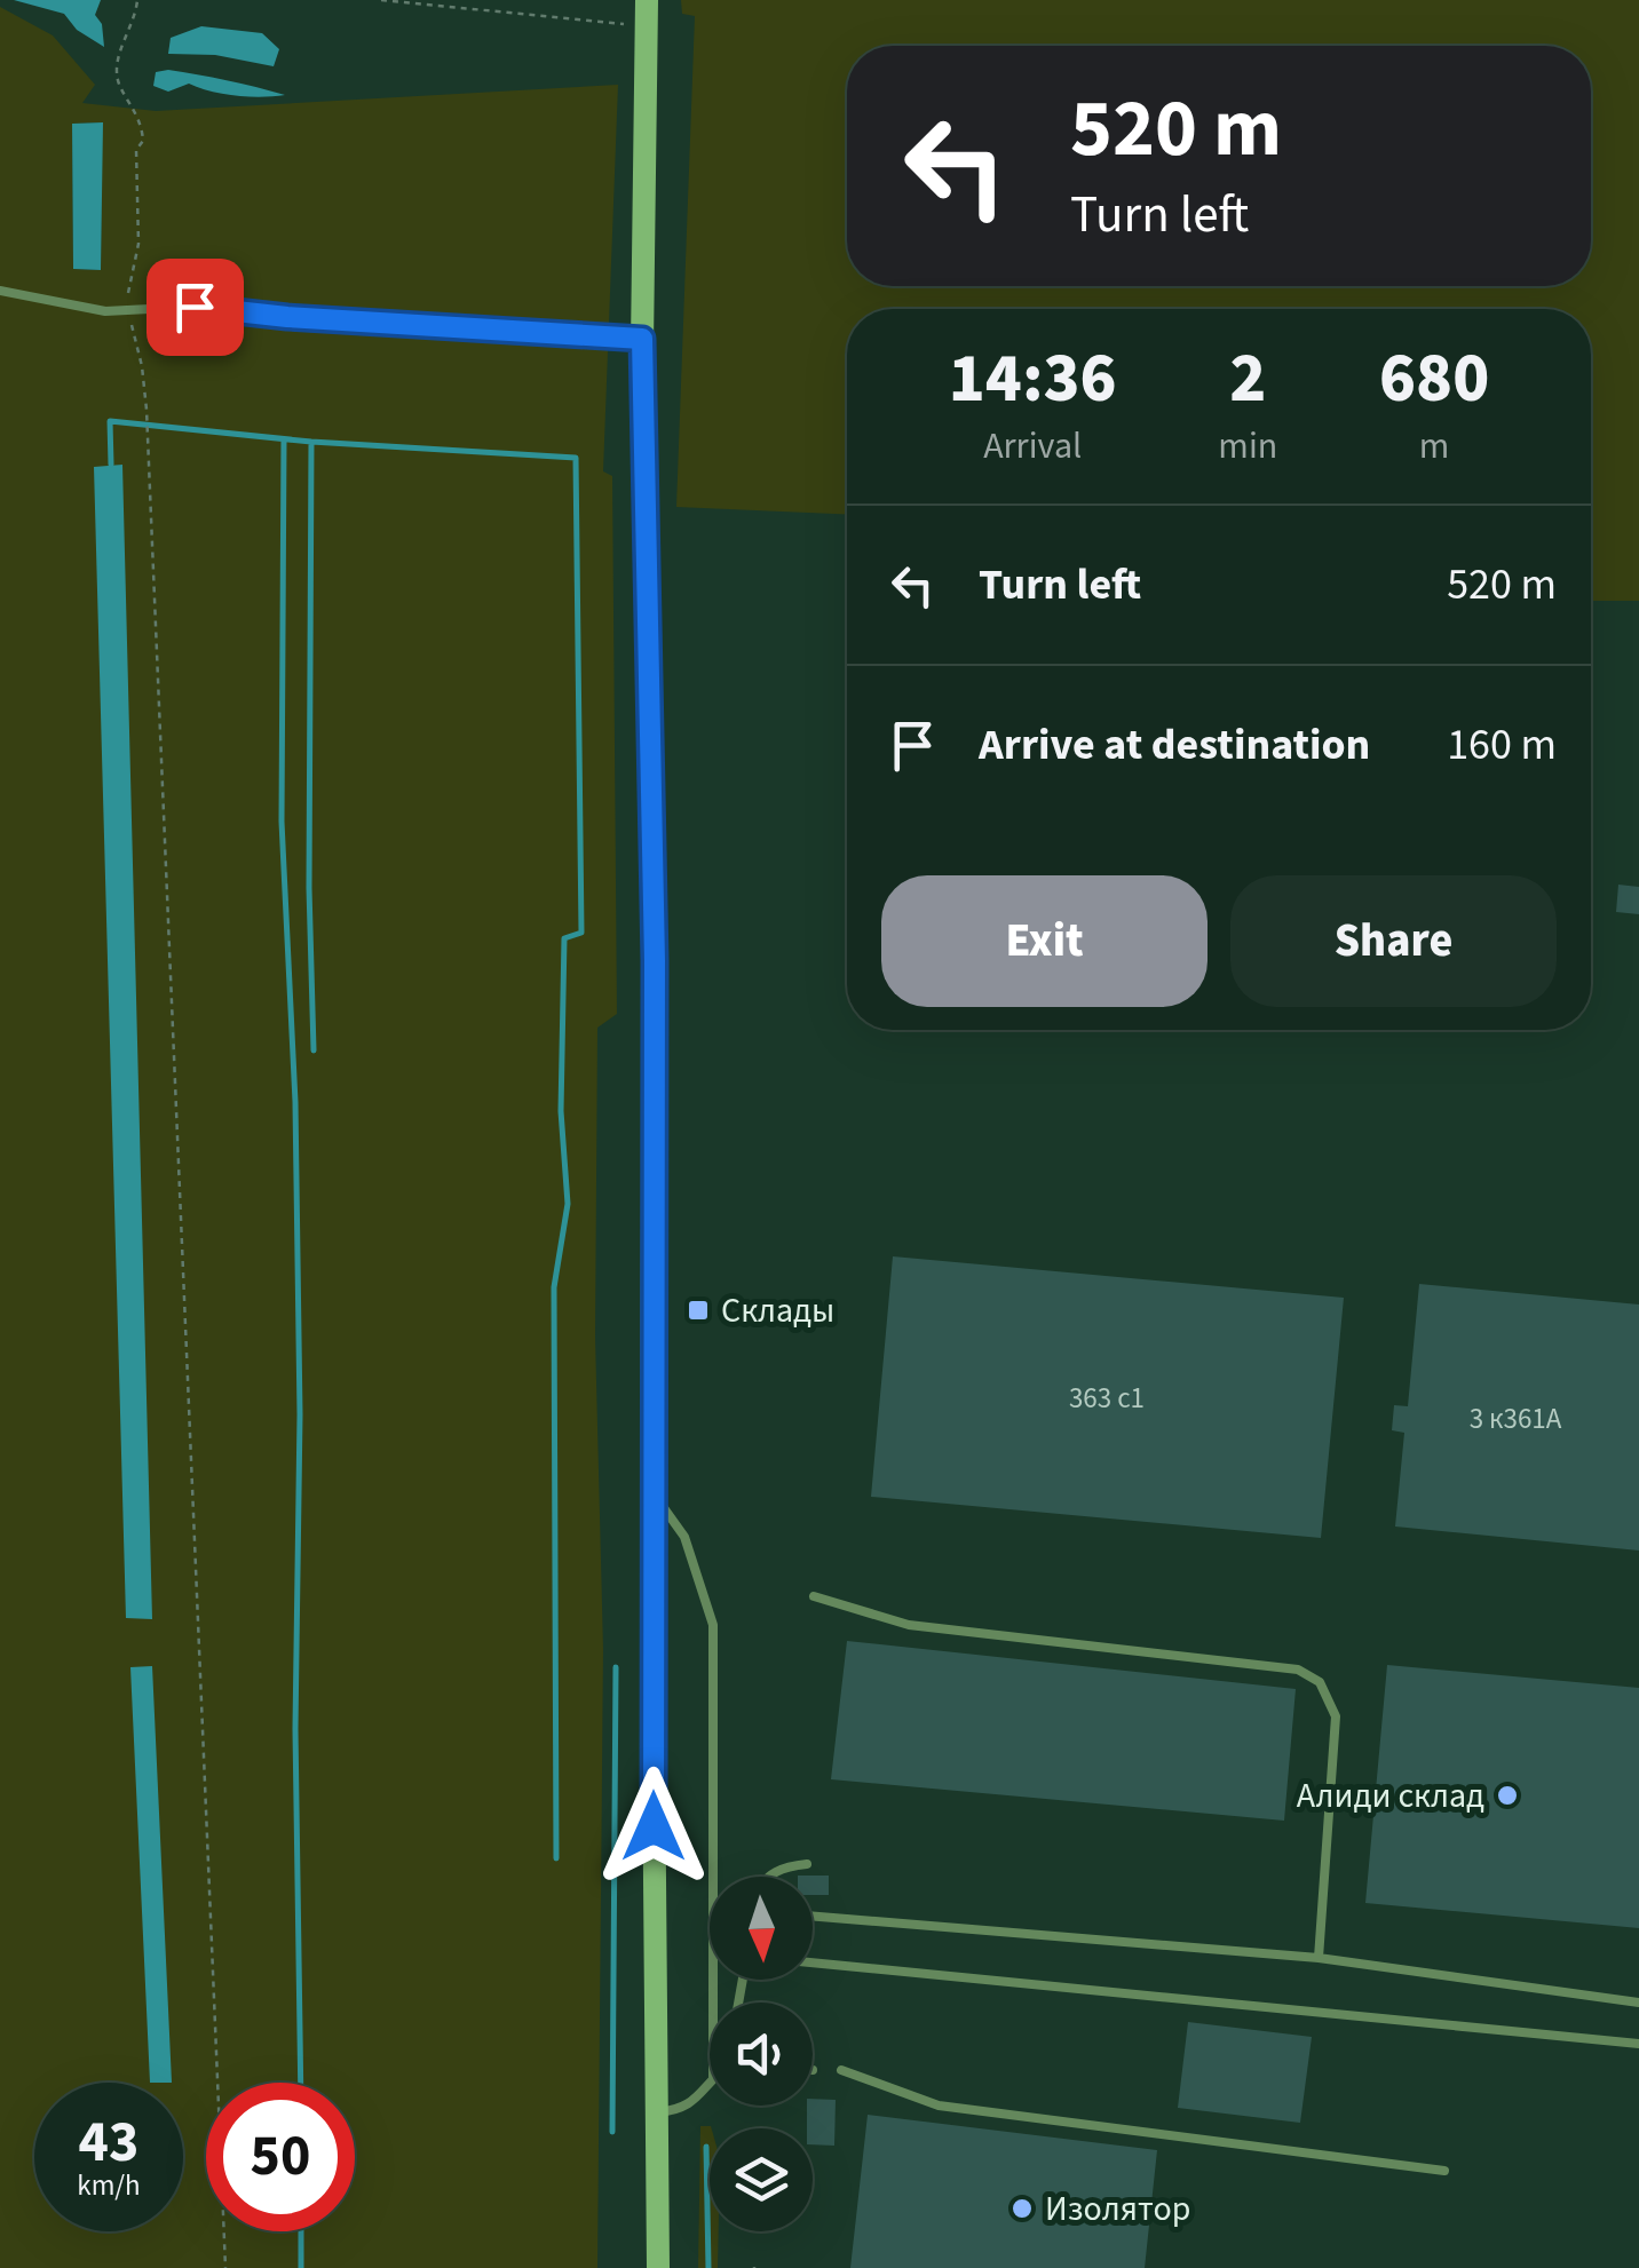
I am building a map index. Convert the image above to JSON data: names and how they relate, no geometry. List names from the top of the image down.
{
  "places": {
    "transit": ["Склады"],
    "other": ["Алиди склад", "Изолятор"]
  },
  "house_numbers": ["363 с1", "3 к361А"],
  "north": "bottom",
  "page": {
    "turn": ["520 m", "Turn left"],
    "eta": [
      "14:36",
      "Arrival",
      "2",
      "min",
      "680",
      "m"
    ],
    "list": [
      {
        "name": "Turn left",
        "value": "520 m"
      },
      {
        "name": "Arrive at destination",
        "value": "160 m"
      }
    ],
    "buttons": ["Exit", "Share"],
    "speed": "43 km/h",
    "limit": "50"
  }
}
